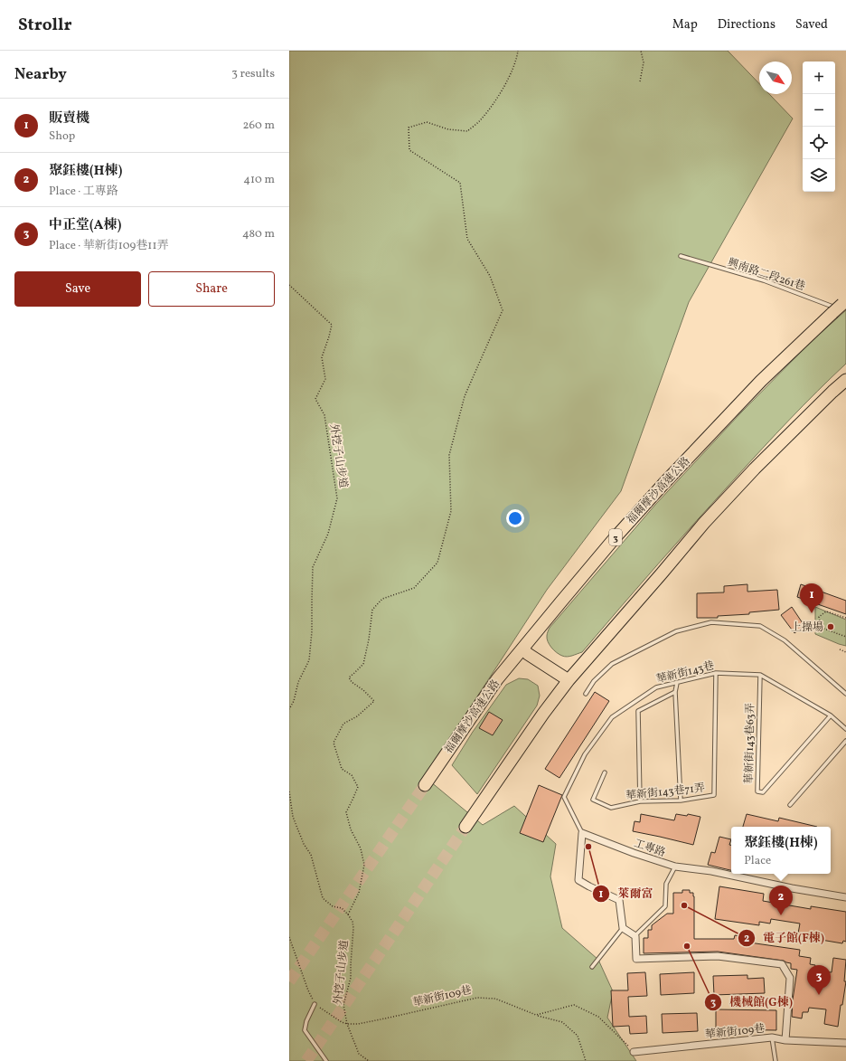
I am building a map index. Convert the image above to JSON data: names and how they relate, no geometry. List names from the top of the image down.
{
  "streets": {
    "highway": ["福爾摩沙高速公路", "3"],
    "street": ["工專路", "華新街109巷"],
    "lane": [
      "興南路二段261巷",
      "華新街143巷",
      "華新街143巷63弄",
      "華新街143巷71弄"
    ],
    "path": ["外挖子山步道"]
  },
  "crossings": [
    ["興南路二段261巷", "福爾摩沙高速公路"],
    ["外挖子山步道", "華新街109巷"],
    ["華新街143巷", "華新街143巷63弄"],
    ["華新街143巷", "華新街143巷71弄"],
    ["華新街143巷", "工專路"]
  ],
  "places": [
    "上操場",
    "萊爾富",
    "電子館(F棟)",
    "機械館(G棟)"
  ],
  "north": "bottom right",
  "page": {
    "header": "Strollr",
    "nav": ["Map", "Directions", "Saved"],
    "heading": ["Nearby", "3 results"],
    "map_buttons": ["+", "−"],
    "list": [
      {
        "mark": "1",
        "name": "販賣機",
        "note": "Shop",
        "value": "260 m"
      },
      {
        "mark": "2",
        "name": "聚鈺樓(H棟)",
        "note": "Place · 工專路",
        "value": "410 m"
      },
      {
        "mark": "3",
        "name": "中正堂(A棟)",
        "note": "Place · 華新街109巷11弄",
        "value": "480 m"
      }
    ],
    "buttons": ["Save", "Share"],
    "pins": ["1", "2", "3"],
    "popup": ["聚鈺樓(H棟)", "Place"]
  }
}
